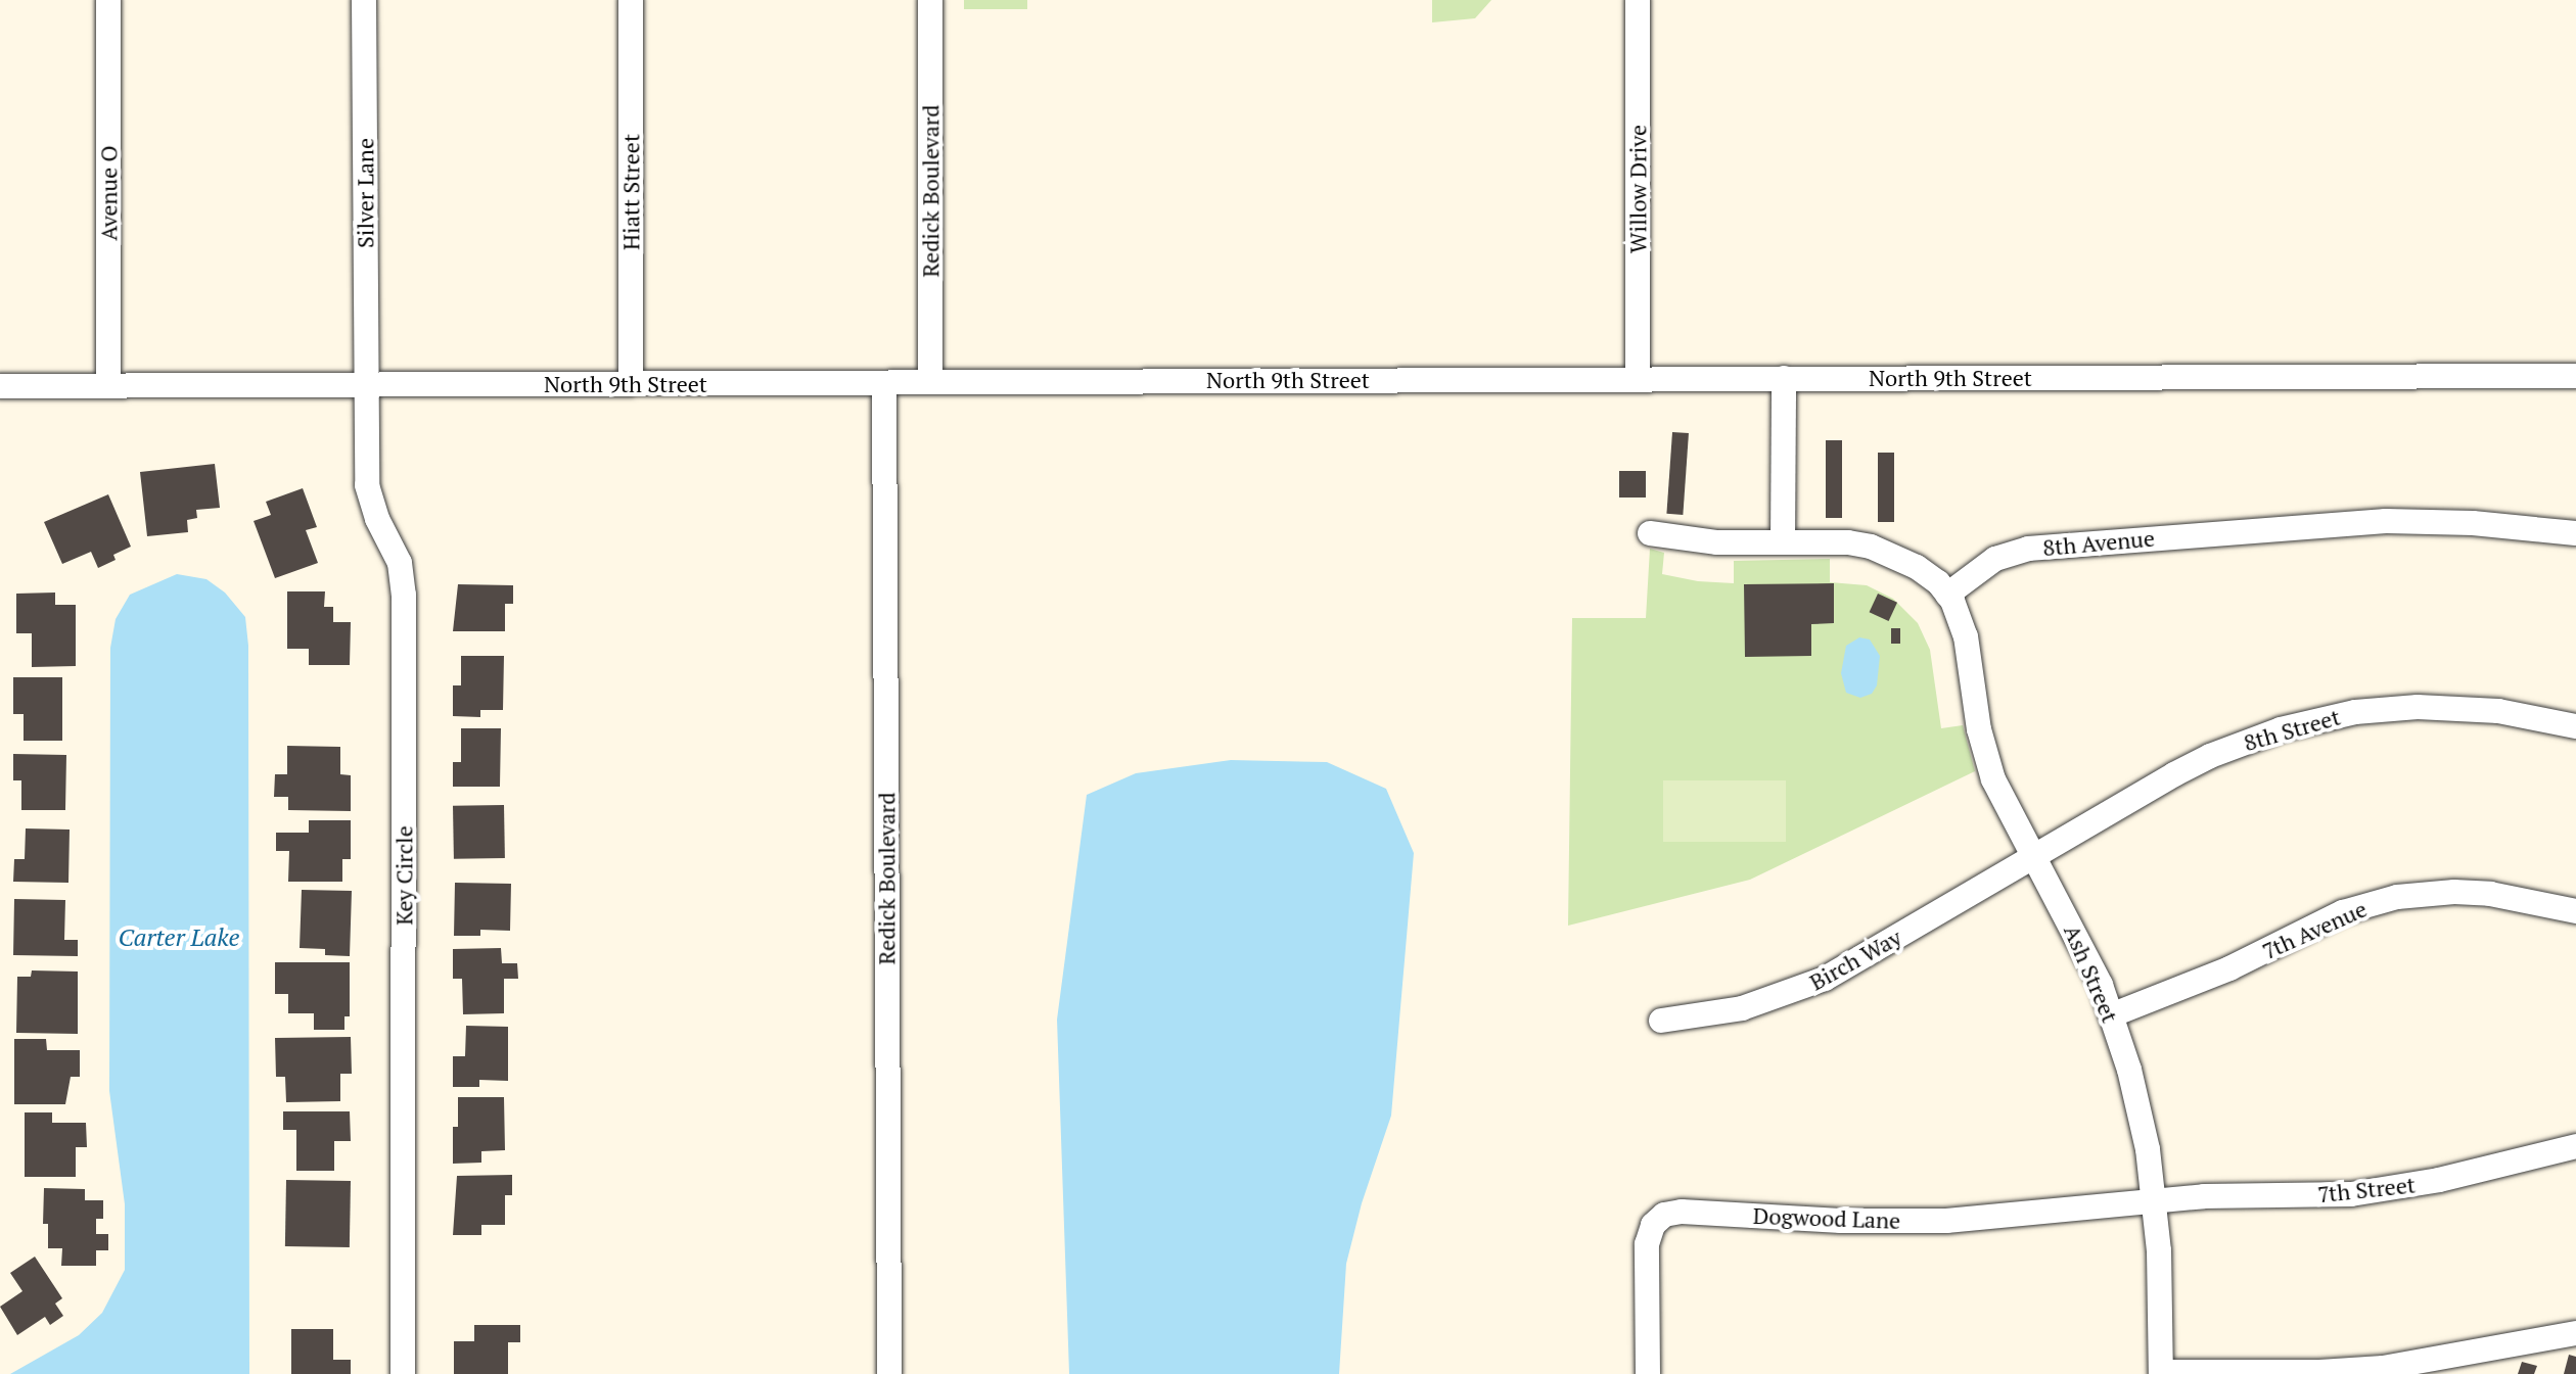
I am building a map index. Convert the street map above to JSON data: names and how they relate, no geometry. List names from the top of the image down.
{
  "streets": {
    "street": [
      "Willow Drive",
      "Redick Boulevard",
      "Hiatt Street",
      "Avenue O",
      "Silver Lane",
      "North 9th Street",
      "8th Avenue",
      "8th Street",
      "Key Circle",
      "7th Avenue",
      "Birch Way",
      "Ash Street",
      "7th Street",
      "Dogwood Lane"
    ]
  },
  "crossings": [
    ["Willow Drive", "North 9th Street"],
    ["Redick Boulevard", "North 9th Street"],
    ["Hiatt Street", "North 9th Street"],
    ["Avenue O", "North 9th Street"],
    ["Silver Lane", "North 9th Street"],
    ["Silver Lane", "Key Circle"],
    ["North 9th Street", "Key Circle"],
    ["8th Avenue", "Ash Street"],
    ["8th Street", "Birch Way"],
    ["8th Street", "Ash Street"],
    ["7th Avenue", "Ash Street"],
    ["Birch Way", "Ash Street"],
    ["Ash Street", "7th Street"],
    ["Ash Street", "Dogwood Lane"],
    ["7th Street", "Dogwood Lane"]
  ],
  "water": ["Carter Lake"]
}
